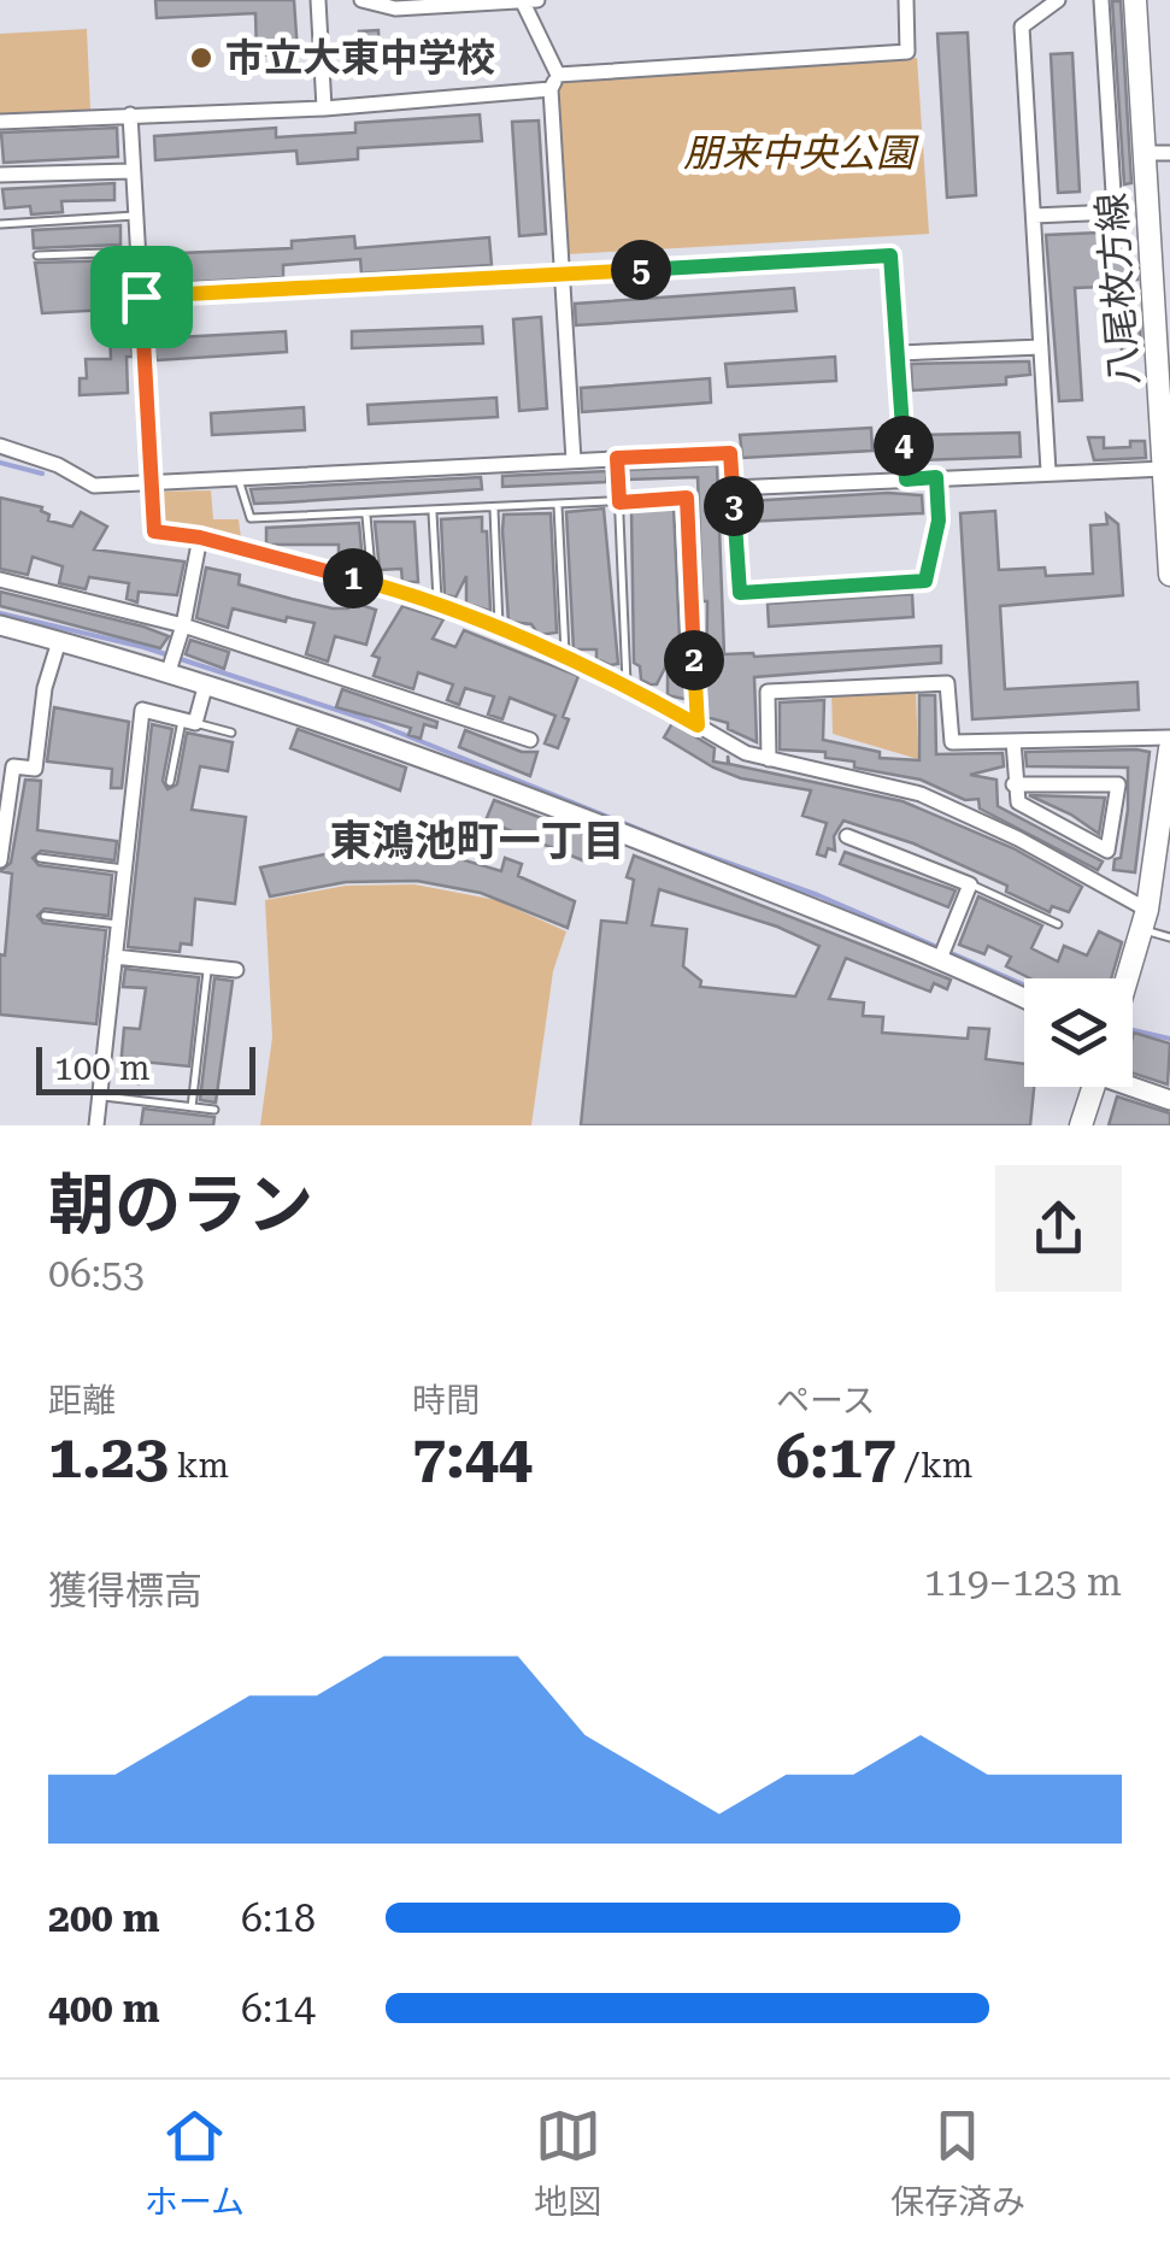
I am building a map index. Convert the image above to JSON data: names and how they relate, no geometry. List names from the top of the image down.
{
  "streets": {
    "main road": ["八尾枚方線"]
  },
  "districts": ["東鴻池町一丁目"],
  "parks": ["朋来中央公園"],
  "places": ["市立大東中学校"],
  "scale_bar": "100 m",
  "page": {
    "pins": [
      "5",
      "4",
      "3",
      "1",
      "2"
    ],
    "scale": "100 m",
    "heading": ["朝のラン", "06:53"],
    "stats": [
      ["距離", "1.23 km"],
      ["時間", "7:44"],
      ["ペース", "6:17 /km"]
    ],
    "chart": ["獲得標高", "119–123 m"],
    "list": [
      {
        "name": "200 m",
        "note": "6:18"
      },
      {
        "name": "400 m",
        "note": "6:14"
      }
    ],
    "tabs": ["ホーム", "地図", "保存済み"]
  }
}
